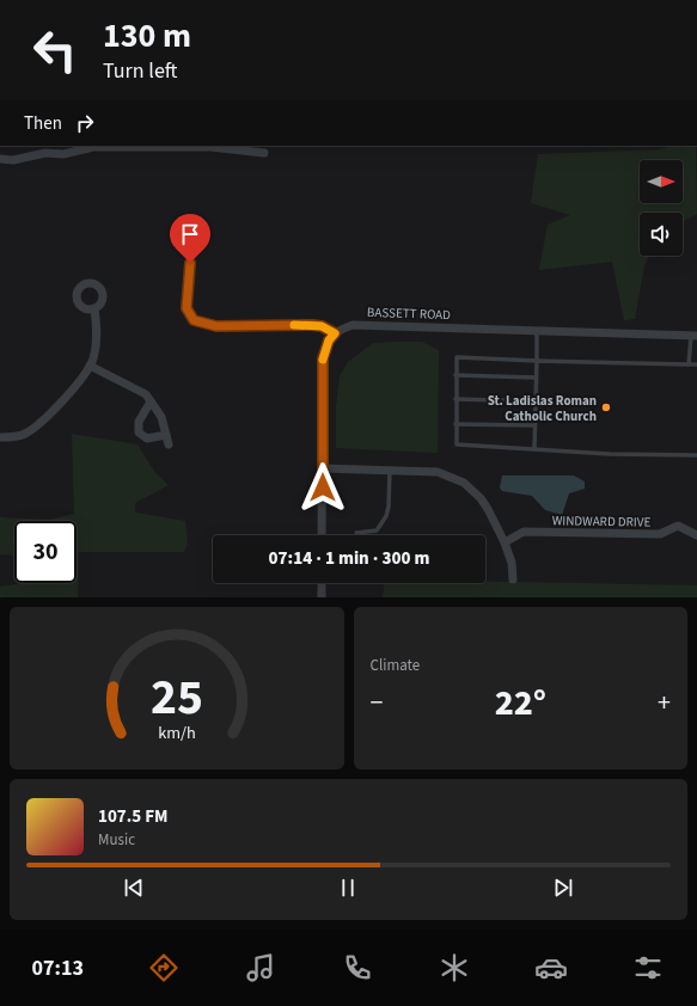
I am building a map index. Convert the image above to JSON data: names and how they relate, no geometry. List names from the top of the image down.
{
  "streets": {
    "street": ["BASSETT ROAD", "WINDWARD DRIVE"]
  },
  "places": ["St. Ladislas Roman Catholic Church"],
  "north": "right",
  "page": {
    "turn": ["130 m", "Turn left"],
    "then": "Then",
    "limit": "30",
    "trip": "07:14 · 1 min · 300 m",
    "tile": "Climate",
    "heat": ["−", "22°", "+"],
    "song": ["107.5 FM", "Music"],
    "tabs": "07:13",
    "gauge": ["25", "km/h"]
  }
}
